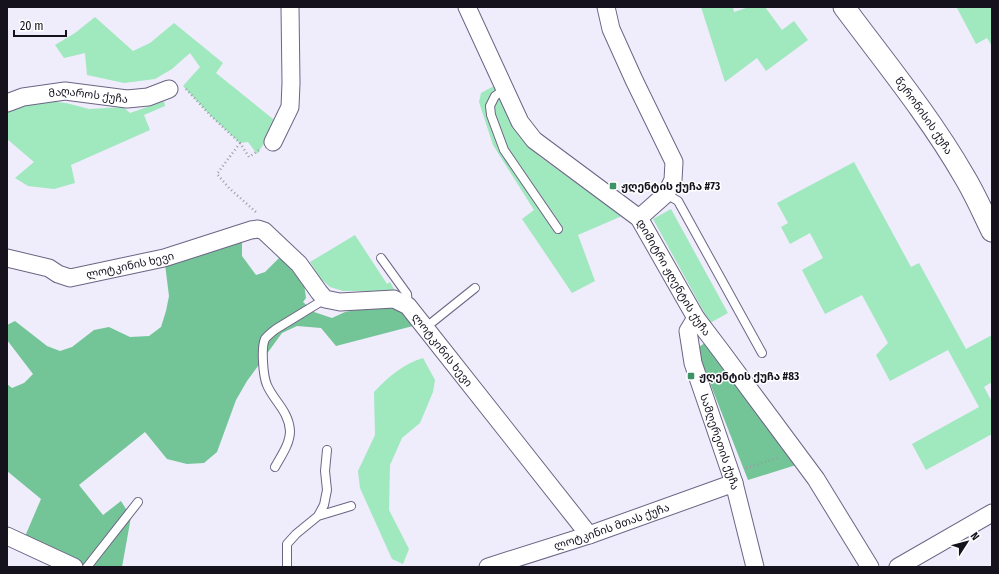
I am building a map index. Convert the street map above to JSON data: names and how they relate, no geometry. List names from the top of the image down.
{
  "streets": {
    "street": [
      "მაღაროს ქუჩა",
      "წერონისის ქუჩა",
      "ლოტკინის ხევი",
      "დიმიტრი ჟღენტის ქუჩა",
      "სამღერეთის ქუჩა",
      "ლოტკინის მთას ქუჩა"
    ]
  },
  "crossings": [
    ["ლოტკინის ხევი", "ლოტკინის მთას ქუჩა"],
    ["დიმიტრი ჟღენტის ქუჩა", "სამღერეთის ქუჩა"],
    ["სამღერეთის ქუჩა", "ლოტკინის მთას ქუჩა"]
  ],
  "places": {
    "transit": ["ჟღენტის ქუჩა #73", "ჟღენტის ქუჩა #83"]
  },
  "scale_bar": "20 m",
  "north": "top right"
}
